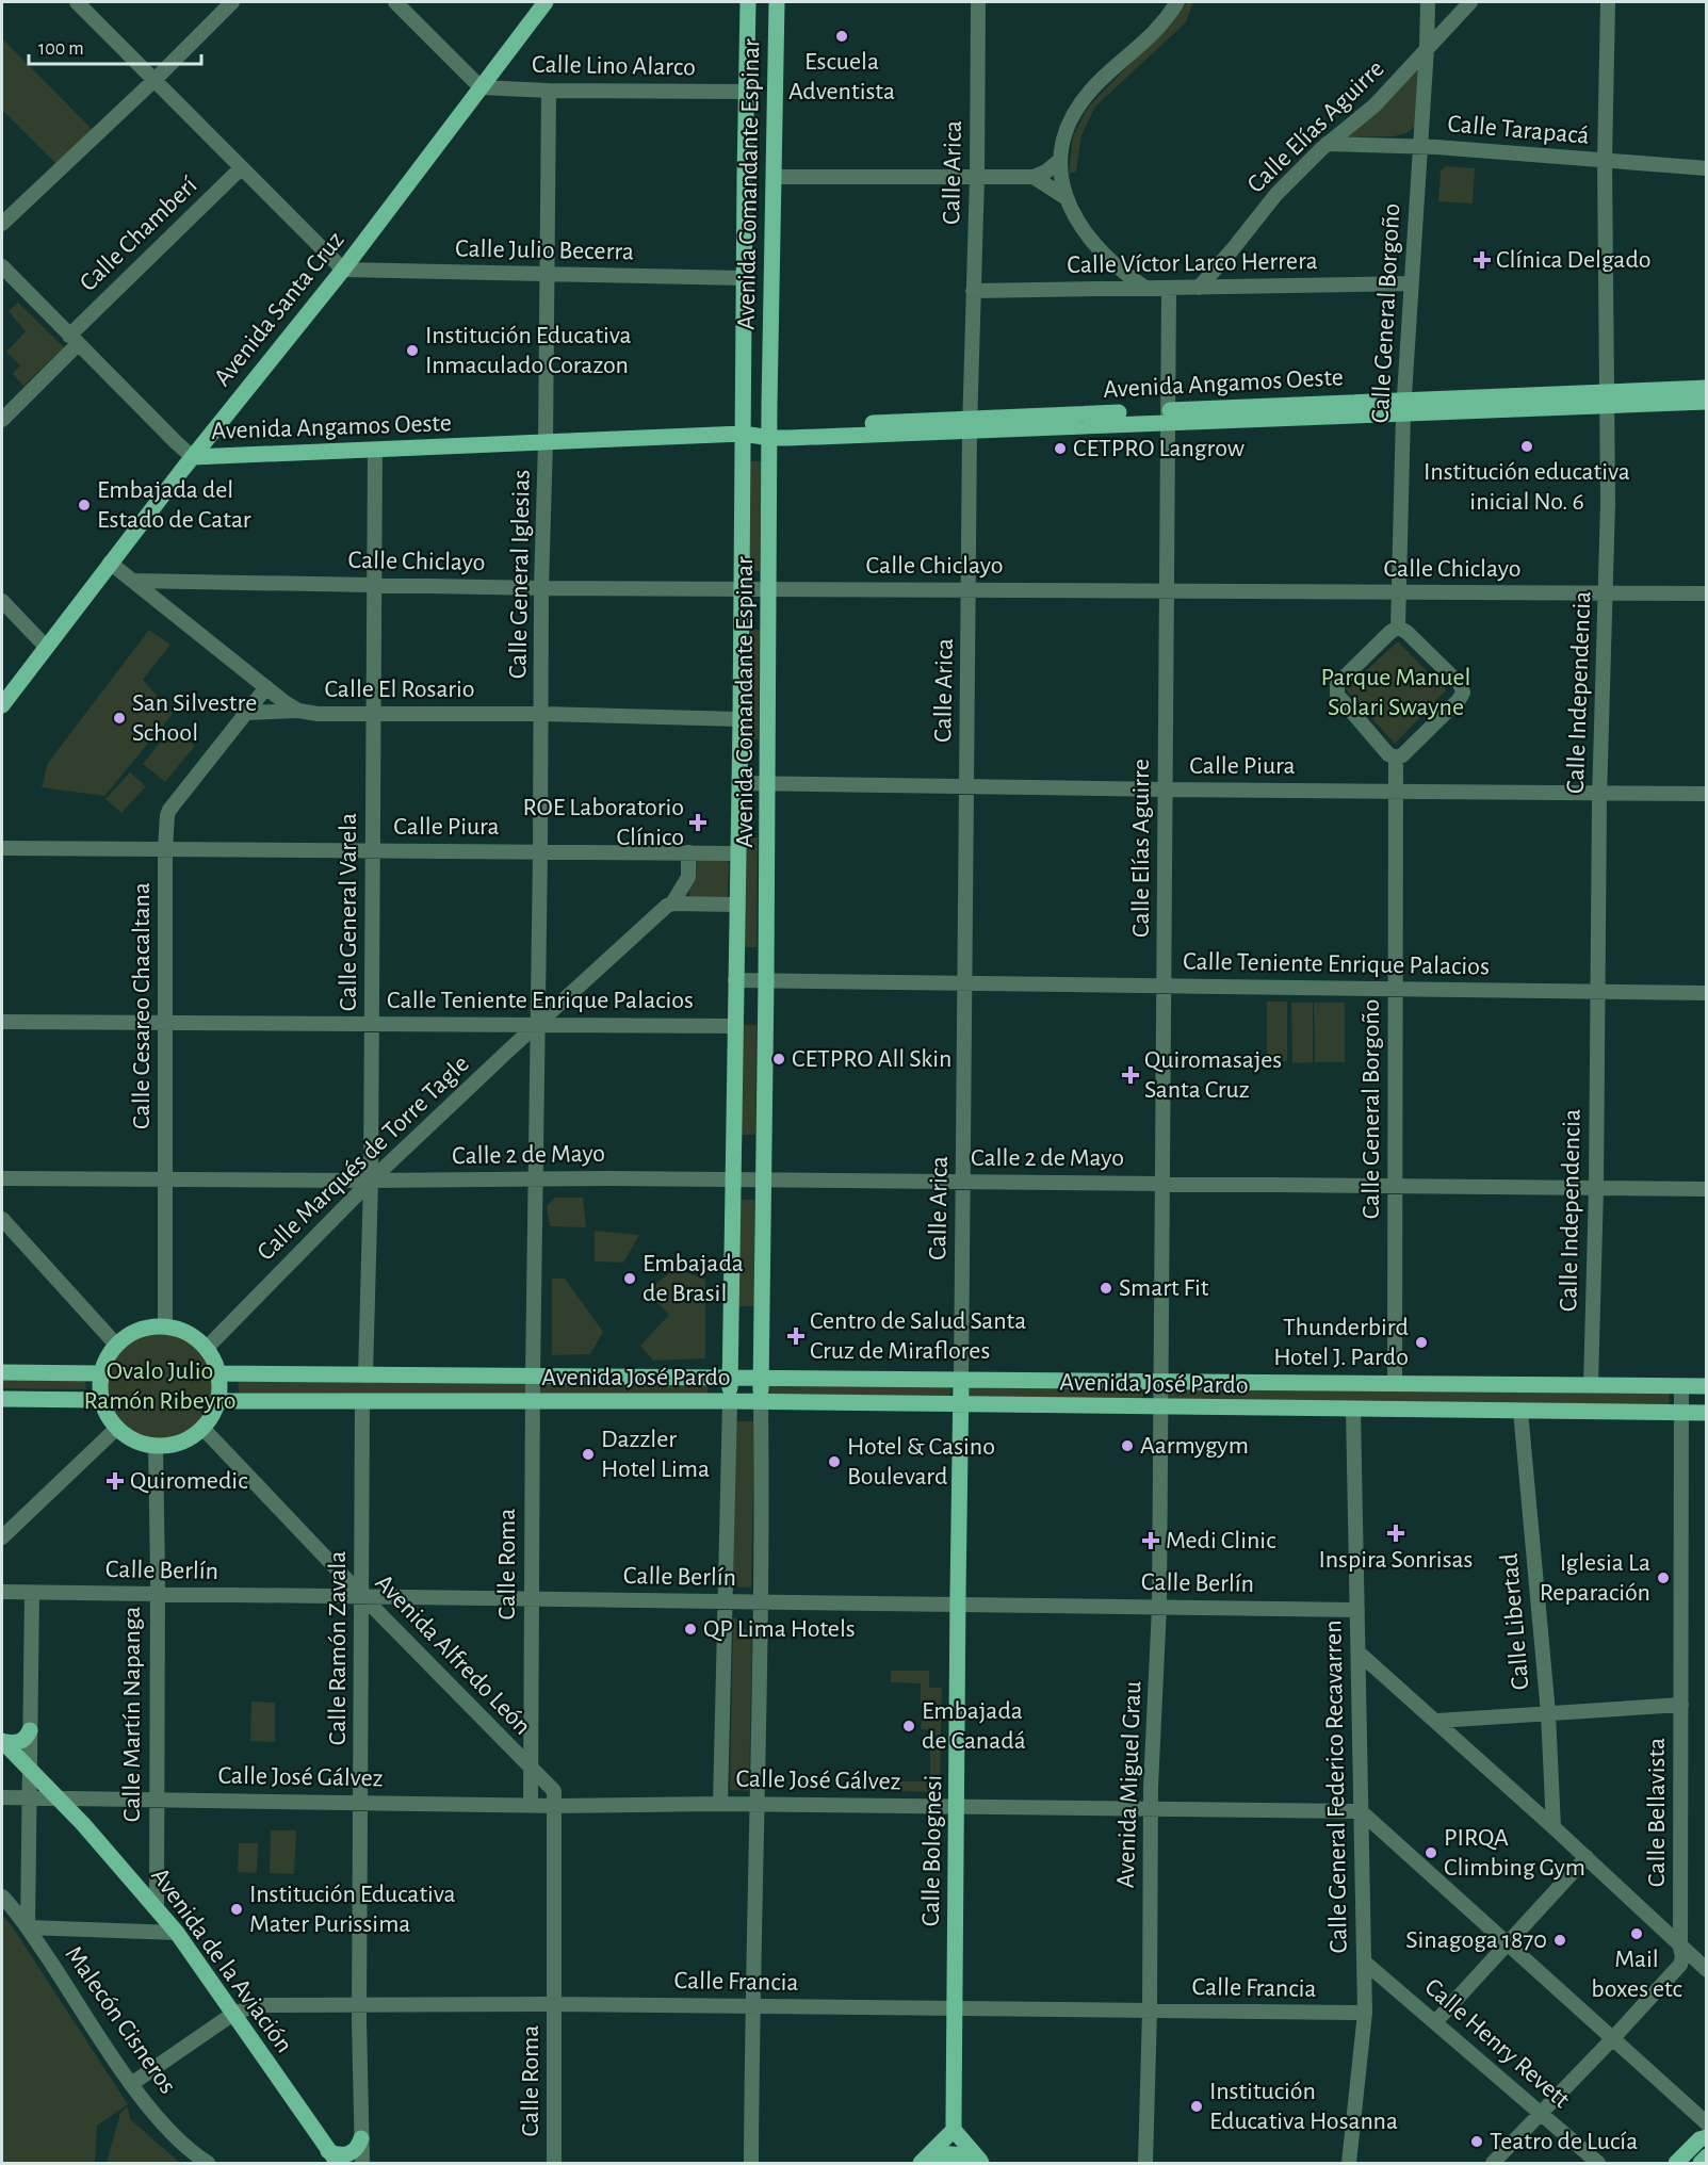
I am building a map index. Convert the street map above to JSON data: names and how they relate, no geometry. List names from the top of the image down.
{
  "streets": {
    "main road": [
      "Avenida Comandante Espinar",
      "Avenida Santa Cruz",
      "Avenida Angamos Oeste",
      "Avenida José Pardo",
      "Calle Bolognesi",
      "Avenida de la Aviación"
    ],
    "street": [
      "Calle Lino Alarco",
      "Calle Elías Aguirre",
      "Calle Tarapacá",
      "Calle Arica",
      "Calle Chamberí",
      "Calle Julio Becerra",
      "Calle Víctor Larco Herrera",
      "Calle General Borgoño",
      "Calle Chiclayo",
      "Calle General Iglesias",
      "Calle El Rosario",
      "Calle Independencia",
      "Calle Piura",
      "Calle General Varela",
      "Calle Teniente Enrique Palacios",
      "Calle Cesareo Chacaltana",
      "Calle 2 de Mayo",
      "Calle Marqués de Torre Tagle",
      "Calle Roma",
      "Calle Berlín",
      "Calle Libertad",
      "Calle Ramón Zavala",
      "Avenida Alfredo León",
      "Calle Martín Napanga",
      "Calle José Gálvez",
      "Avenida Miguel Grau",
      "Calle General Federico Recavarren",
      "Calle Bellavista",
      "Calle Francia",
      "Malecón Cisneros",
      "Calle Henry Revett"
    ]
  },
  "crossings": [
    ["Calle Lino Alarco", "Avenida Comandante Espinar"],
    ["Calle Lino Alarco", "Avenida Santa Cruz"],
    ["Calle Lino Alarco", "Calle General Iglesias"],
    ["Calle Elías Aguirre", "Calle Tarapacá"],
    ["Calle Elías Aguirre", "Calle Víctor Larco Herrera"],
    ["Calle Elías Aguirre", "Calle General Borgoño"],
    ["Calle Elías Aguirre", "Avenida Angamos Oeste"],
    ["Calle Elías Aguirre", "Calle Chiclayo"],
    ["Calle Elías Aguirre", "Calle Piura"],
    ["Calle Elías Aguirre", "Calle Teniente Enrique Palacios"],
    ["Calle Elías Aguirre", "Calle 2 de Mayo"],
    ["Calle Elías Aguirre", "Avenida José Pardo"],
    ["Calle Elías Aguirre", "Avenida Miguel Grau"],
    ["Calle Tarapacá", "Calle General Borgoño"],
    ["Calle Tarapacá", "Calle Independencia"],
    ["Calle Arica", "Calle Víctor Larco Herrera"],
    ["Calle Arica", "Avenida Angamos Oeste"],
    ["Calle Arica", "Calle Chiclayo"],
    ["Calle Arica", "Calle Piura"],
    ["Calle Arica", "Calle Teniente Enrique Palacios"],
    ["Calle Arica", "Calle 2 de Mayo"],
    ["Calle Arica", "Avenida José Pardo"],
    ["Calle Arica", "Calle Bolognesi"],
    ["Avenida Comandante Espinar", "Calle Julio Becerra"],
    ["Avenida Comandante Espinar", "Avenida Angamos Oeste"],
    ["Avenida Comandante Espinar", "Calle Chiclayo"],
    ["Avenida Comandante Espinar", "Calle El Rosario"],
    ["Avenida Comandante Espinar", "Calle Piura"],
    ["Avenida Comandante Espinar", "Calle Teniente Enrique Palacios"],
    ["Avenida Comandante Espinar", "Calle 2 de Mayo"],
    ["Avenida Comandante Espinar", "Avenida José Pardo"],
    ["Calle Chamberí", "Avenida Angamos Oeste"],
    ["Calle Julio Becerra", "Avenida Santa Cruz"],
    ["Calle Julio Becerra", "Calle General Iglesias"],
    ["Calle Víctor Larco Herrera", "Calle General Borgoño"],
    ["Avenida Santa Cruz", "Avenida Angamos Oeste"],
    ["Avenida Santa Cruz", "Calle El Rosario"],
    ["Calle General Borgoño", "Avenida Angamos Oeste"],
    ["Calle General Borgoño", "Calle Chiclayo"],
    ["Calle General Borgoño", "Calle Piura"],
    ["Calle General Borgoño", "Calle Teniente Enrique Palacios"],
    ["Calle General Borgoño", "Calle 2 de Mayo"],
    ["Calle General Borgoño", "Avenida José Pardo"],
    ["Avenida Angamos Oeste", "Calle General Iglesias"],
    ["Avenida Angamos Oeste", "Calle Independencia"],
    ["Avenida Angamos Oeste", "Calle General Varela"],
    ["Calle Chiclayo", "Calle General Iglesias"],
    ["Calle Chiclayo", "Calle El Rosario"],
    ["Calle Chiclayo", "Calle Independencia"],
    ["Calle Chiclayo", "Calle General Varela"],
    ["Calle General Iglesias", "Calle El Rosario"],
    ["Calle General Iglesias", "Calle Piura"],
    ["Calle General Iglesias", "Calle Teniente Enrique Palacios"],
    ["Calle General Iglesias", "Calle 2 de Mayo"],
    ["Calle General Iglesias", "Calle Marqués de Torre Tagle"],
    ["Calle General Iglesias", "Avenida José Pardo"],
    ["Calle General Iglesias", "Calle Roma"],
    ["Calle El Rosario", "Calle General Varela"],
    ["Calle El Rosario", "Calle Cesareo Chacaltana"],
    ["Calle Independencia", "Calle Piura"],
    ["Calle Independencia", "Calle Teniente Enrique Palacios"],
    ["Calle Independencia", "Calle 2 de Mayo"],
    ["Calle Independencia", "Avenida José Pardo"],
    ["Calle Piura", "Calle General Varela"],
    ["Calle Piura", "Calle Cesareo Chacaltana"],
    ["Calle Piura", "Calle Marqués de Torre Tagle"],
    ["Calle General Varela", "Calle Teniente Enrique Palacios"],
    ["Calle General Varela", "Calle 2 de Mayo"],
    ["Calle General Varela", "Calle Marqués de Torre Tagle"],
    ["Calle General Varela", "Avenida José Pardo"],
    ["Calle Teniente Enrique Palacios", "Calle Cesareo Chacaltana"],
    ["Calle Teniente Enrique Palacios", "Calle Marqués de Torre Tagle"],
    ["Calle Cesareo Chacaltana", "Calle 2 de Mayo"],
    ["Calle Cesareo Chacaltana", "Calle Marqués de Torre Tagle"],
    ["Calle Cesareo Chacaltana", "Avenida José Pardo"],
    ["Calle Cesareo Chacaltana", "Avenida Alfredo León"],
    ["Calle Cesareo Chacaltana", "Calle Martín Napanga"],
    ["Calle 2 de Mayo", "Calle Marqués de Torre Tagle"],
    ["Calle Marqués de Torre Tagle", "Avenida José Pardo"],
    ["Calle Marqués de Torre Tagle", "Avenida Alfredo León"],
    ["Calle Marqués de Torre Tagle", "Calle Martín Napanga"],
    ["Avenida José Pardo", "Calle Roma"],
    ["Avenida José Pardo", "Calle Libertad"],
    ["Avenida José Pardo", "Calle Ramón Zavala"],
    ["Avenida José Pardo", "Avenida Alfredo León"],
    ["Avenida José Pardo", "Calle Martín Napanga"],
    ["Avenida José Pardo", "Avenida Miguel Grau"],
    ["Avenida José Pardo", "Calle General Federico Recavarren"],
    ["Avenida José Pardo", "Calle Bellavista"],
    ["Avenida José Pardo", "Calle Bolognesi"],
    ["Calle Roma", "Calle Berlín"],
    ["Calle Roma", "Avenida Alfredo León"],
    ["Calle Roma", "Calle José Gálvez"],
    ["Calle Roma", "Calle Francia"],
    ["Calle Berlín", "Calle Ramón Zavala"],
    ["Calle Berlín", "Avenida Alfredo León"],
    ["Calle Berlín", "Calle Martín Napanga"],
    ["Calle Berlín", "Avenida Miguel Grau"],
    ["Calle Berlín", "Calle General Federico Recavarren"],
    ["Calle Berlín", "Calle Bolognesi"],
    ["Calle Ramón Zavala", "Avenida Alfredo León"],
    ["Calle Ramón Zavala", "Calle José Gálvez"],
    ["Calle Ramón Zavala", "Calle Francia"],
    ["Avenida Alfredo León", "Calle Martín Napanga"],
    ["Avenida Alfredo León", "Calle José Gálvez"],
    ["Calle Martín Napanga", "Calle José Gálvez"],
    ["Calle Martín Napanga", "Avenida de la Aviación"],
    ["Calle José Gálvez", "Avenida Miguel Grau"],
    ["Calle José Gálvez", "Calle General Federico Recavarren"],
    ["Calle José Gálvez", "Calle Bolognesi"],
    ["Calle José Gálvez", "Avenida de la Aviación"],
    ["Avenida Miguel Grau", "Calle Francia"],
    ["Calle General Federico Recavarren", "Calle Francia"],
    ["Calle General Federico Recavarren", "Calle Henry Revett"],
    ["Calle Bellavista", "Calle Henry Revett"],
    ["Calle Bolognesi", "Calle Francia"],
    ["Avenida de la Aviación", "Calle Francia"],
    ["Calle Francia", "Malecón Cisneros"]
  ],
  "parks": ["Parque Manuel Solari Swayne", "Ovalo Julio Ramón Ribeyro"],
  "places": {
    "other": [
      "Escuela Adventista",
      "Institución Educativa Inmaculado Corazon",
      "Institución educativa inicial No. 6",
      "CETPRO Langrow",
      "Embajada del Estado de Catar",
      "San Silvestre School",
      "CETPRO All Skin",
      "Embajada de Brasil",
      "Smart Fit",
      "Thunderbird Hotel J. Pardo",
      "Aarmygym",
      "Dazzler Hotel Lima",
      "Hotel & Casino Boulevard",
      "Iglesia La Reparación",
      "QP Lima Hotels",
      "Embajada de Canadá",
      "PIRQA Climbing Gym",
      "Institución Educativa Mater Purissima",
      "Mail boxes etc",
      "Sinagoga 1870",
      "Institución Educativa Hosanna",
      "Teatro de Lucía"
    ],
    "health": [
      "Clínica Delgado",
      "ROE Laboratorio Clínico",
      "Quiromasajes Santa Cruz",
      "Centro de Salud Santa Cruz de Miraflores",
      "Quiromedic",
      "Inspira Sonrisas",
      "Medi Clinic"
    ]
  },
  "scale_bar": "100 m"
}
